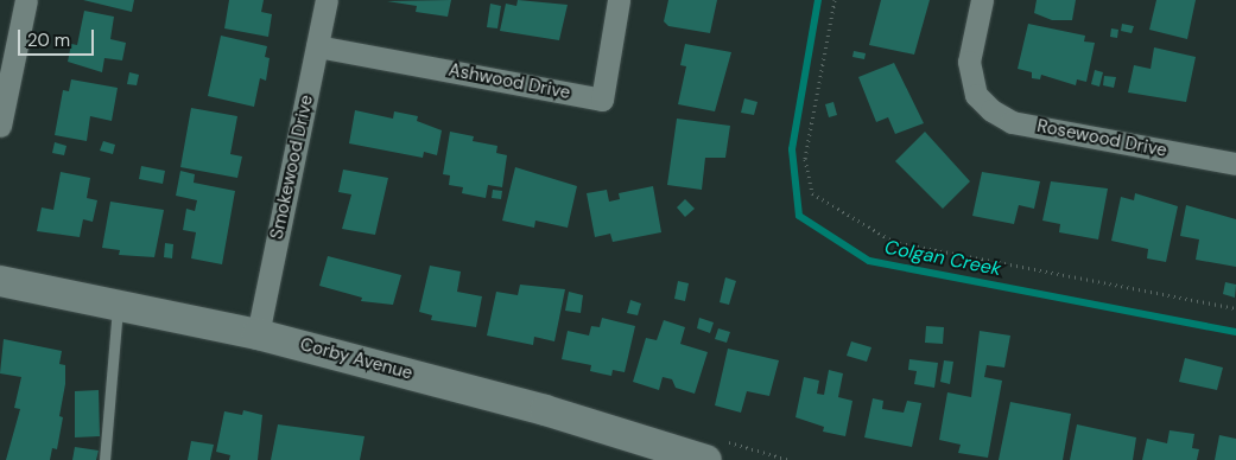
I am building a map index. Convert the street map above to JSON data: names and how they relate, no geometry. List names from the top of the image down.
{
  "streets": {
    "street": [
      "Ashwood Drive",
      "Rosewood Drive",
      "Smokewood Drive",
      "Corby Avenue"
    ]
  },
  "crossings": [
    ["Ashwood Drive", "Smokewood Drive"],
    ["Smokewood Drive", "Corby Avenue"]
  ],
  "water": ["Colgan Creek"],
  "scale_bar": "20 m"
}
